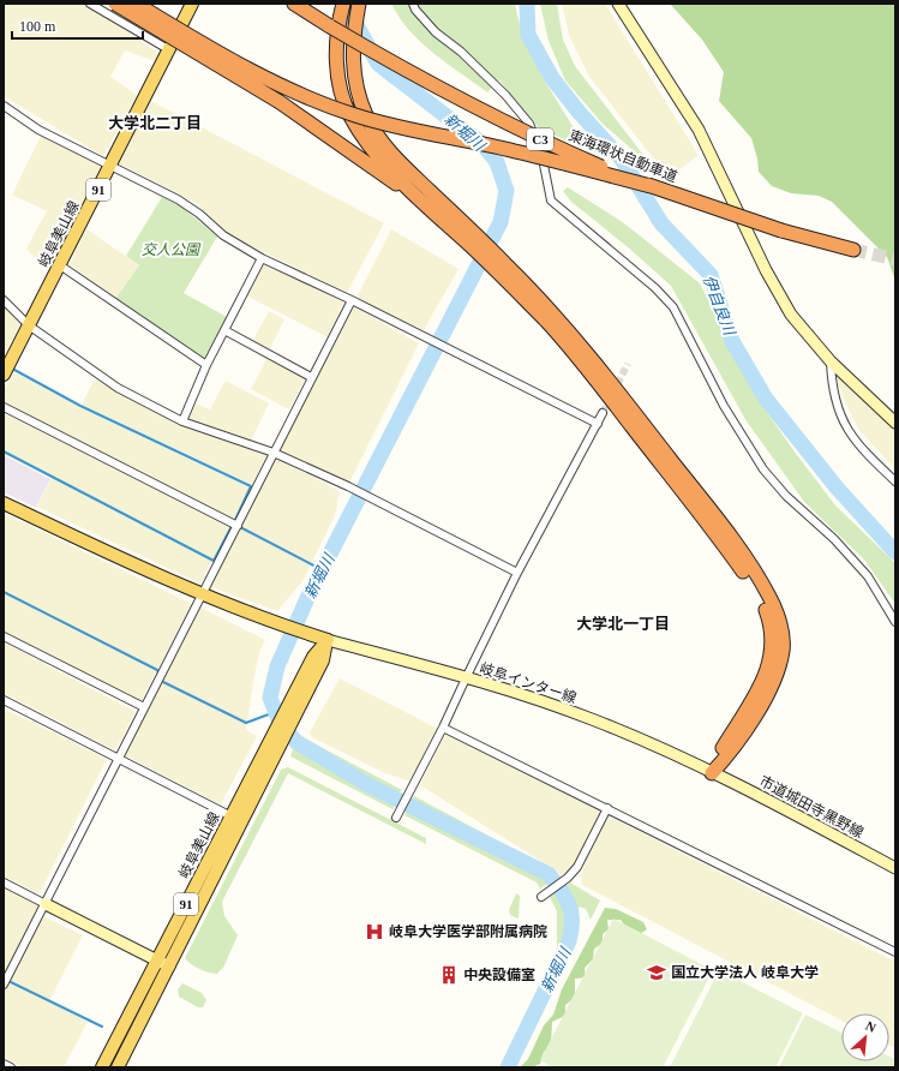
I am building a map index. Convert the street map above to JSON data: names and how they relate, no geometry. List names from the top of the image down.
{
  "streets": {
    "highway": ["C3", "東海環状自動車道"],
    "main road": ["91", "岐阜美山線"],
    "street": ["岐阜インター線", "市道城田寺黒野線"]
  },
  "crossings": [
    ["岐阜美山線", "岐阜インター線"],
    ["岐阜インター線", "市道城田寺黒野線"]
  ],
  "districts": ["大学北二丁目", "大学北一丁目"],
  "water": ["新堀川", "伊自良川"],
  "parks": ["交人公園"],
  "places": {
    "hospital": ["岐阜大学医学部附属病院"],
    "school or university": ["国立大学法人 岐阜大学"],
    "building": ["中央設備室"]
  },
  "scale_bar": "100 m",
  "north": "top right"
}
